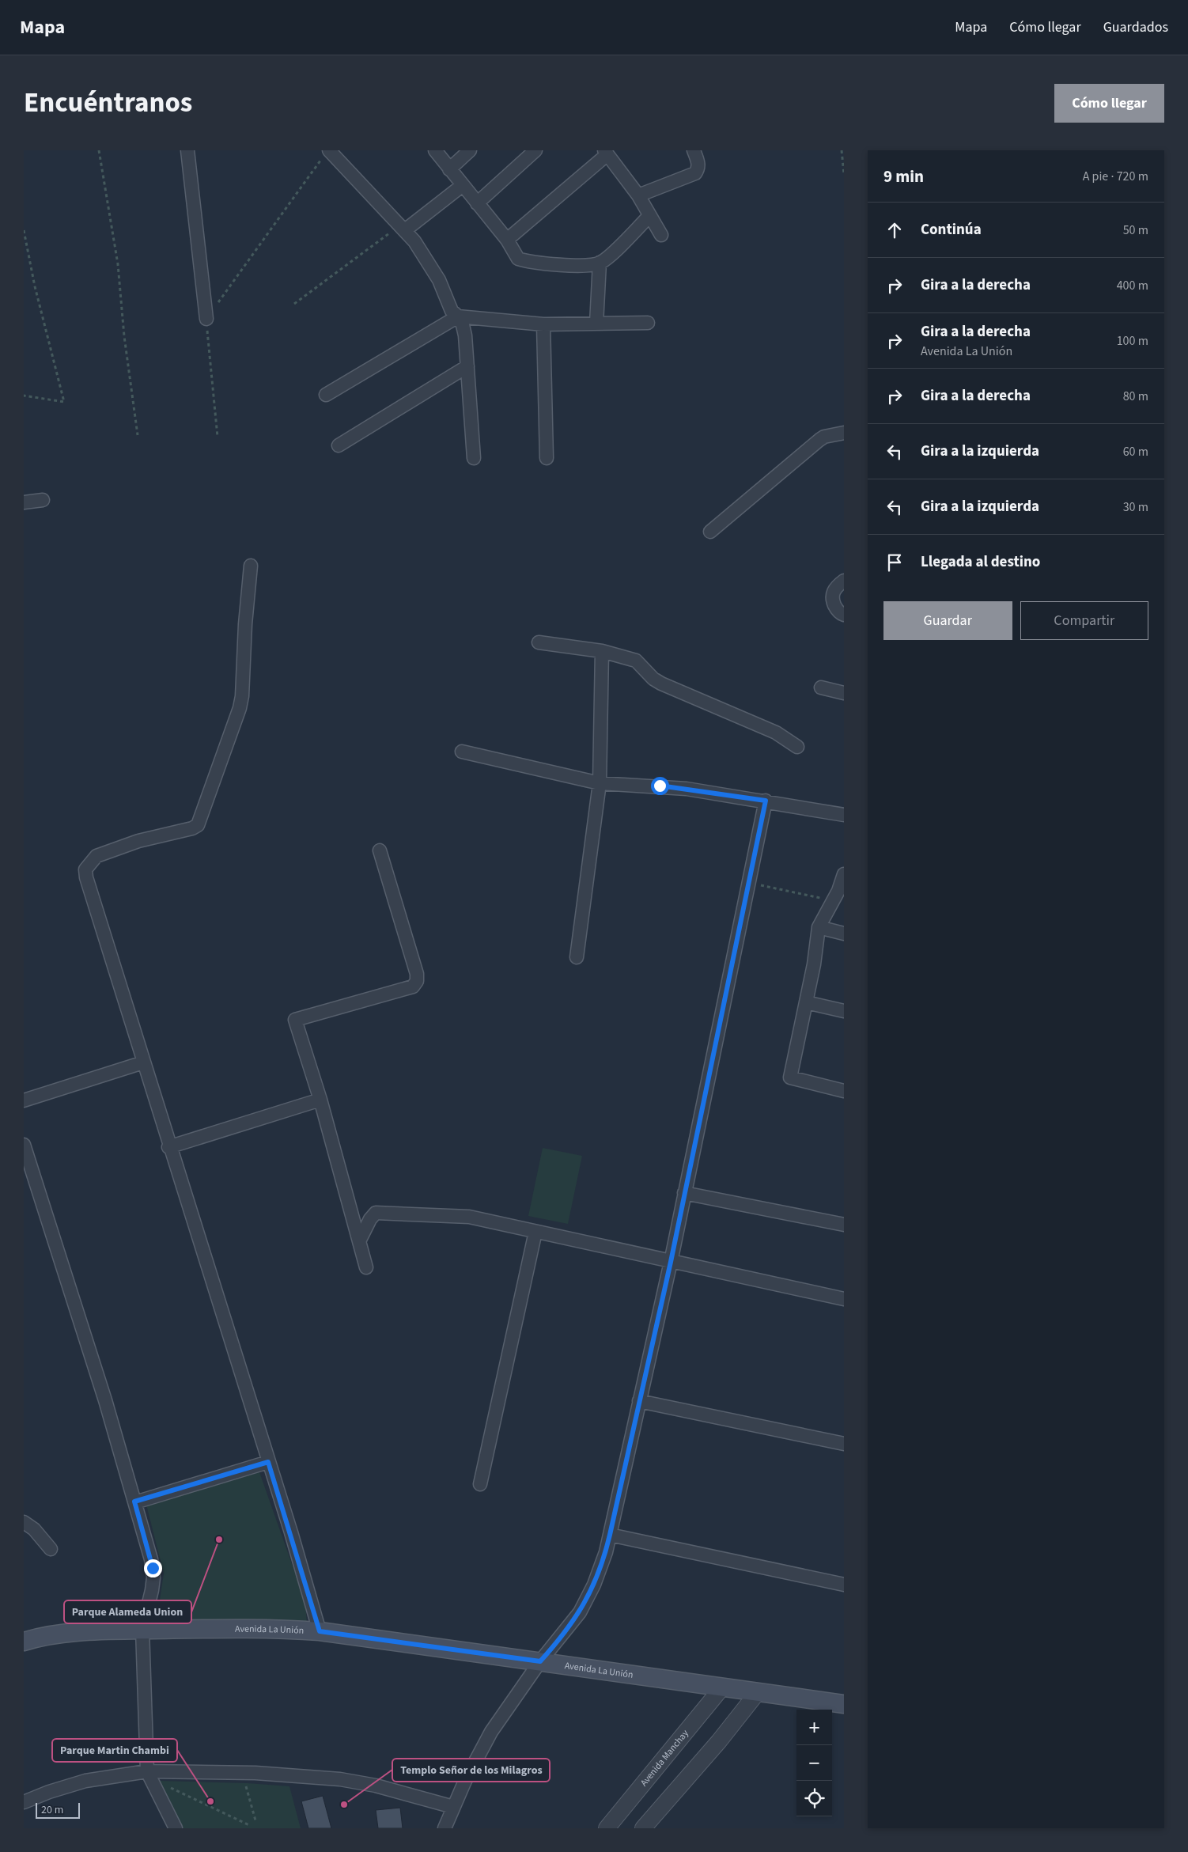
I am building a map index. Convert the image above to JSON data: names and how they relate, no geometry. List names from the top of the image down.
{
  "streets": {
    "main road": ["Avenida La Unión"],
    "street": ["Avenida Manchay"]
  },
  "crossings": [
    ["Avenida La Unión", "Avenida Manchay"]
  ],
  "places": ["Parque Alameda Union", "Parque Martin Chambi", "Templo Señor de los Milagros"],
  "scale_bar": "20 m",
  "page": {
    "header": "Mapa",
    "nav": ["Mapa", "Cómo llegar", "Guardados"],
    "title": "Encuéntranos",
    "buttons": [
      "Cómo llegar",
      ["Guardar", "Compartir"]
    ],
    "heading": ["9 min", "A pie · 720 m"],
    "list": [
      ["Continúa", "50 m"],
      ["Gira a la derecha", "400 m"],
      ["Gira a la derecha", "Avenida La Unión", "100 m"],
      ["Gira a la derecha", "80 m"],
      ["Gira a la izquierda", "60 m"],
      ["Gira a la izquierda", "30 m"],
      "Llegada al destino"
    ],
    "map_buttons": ["+", "−"],
    "scale": "20 m"
  }
}
